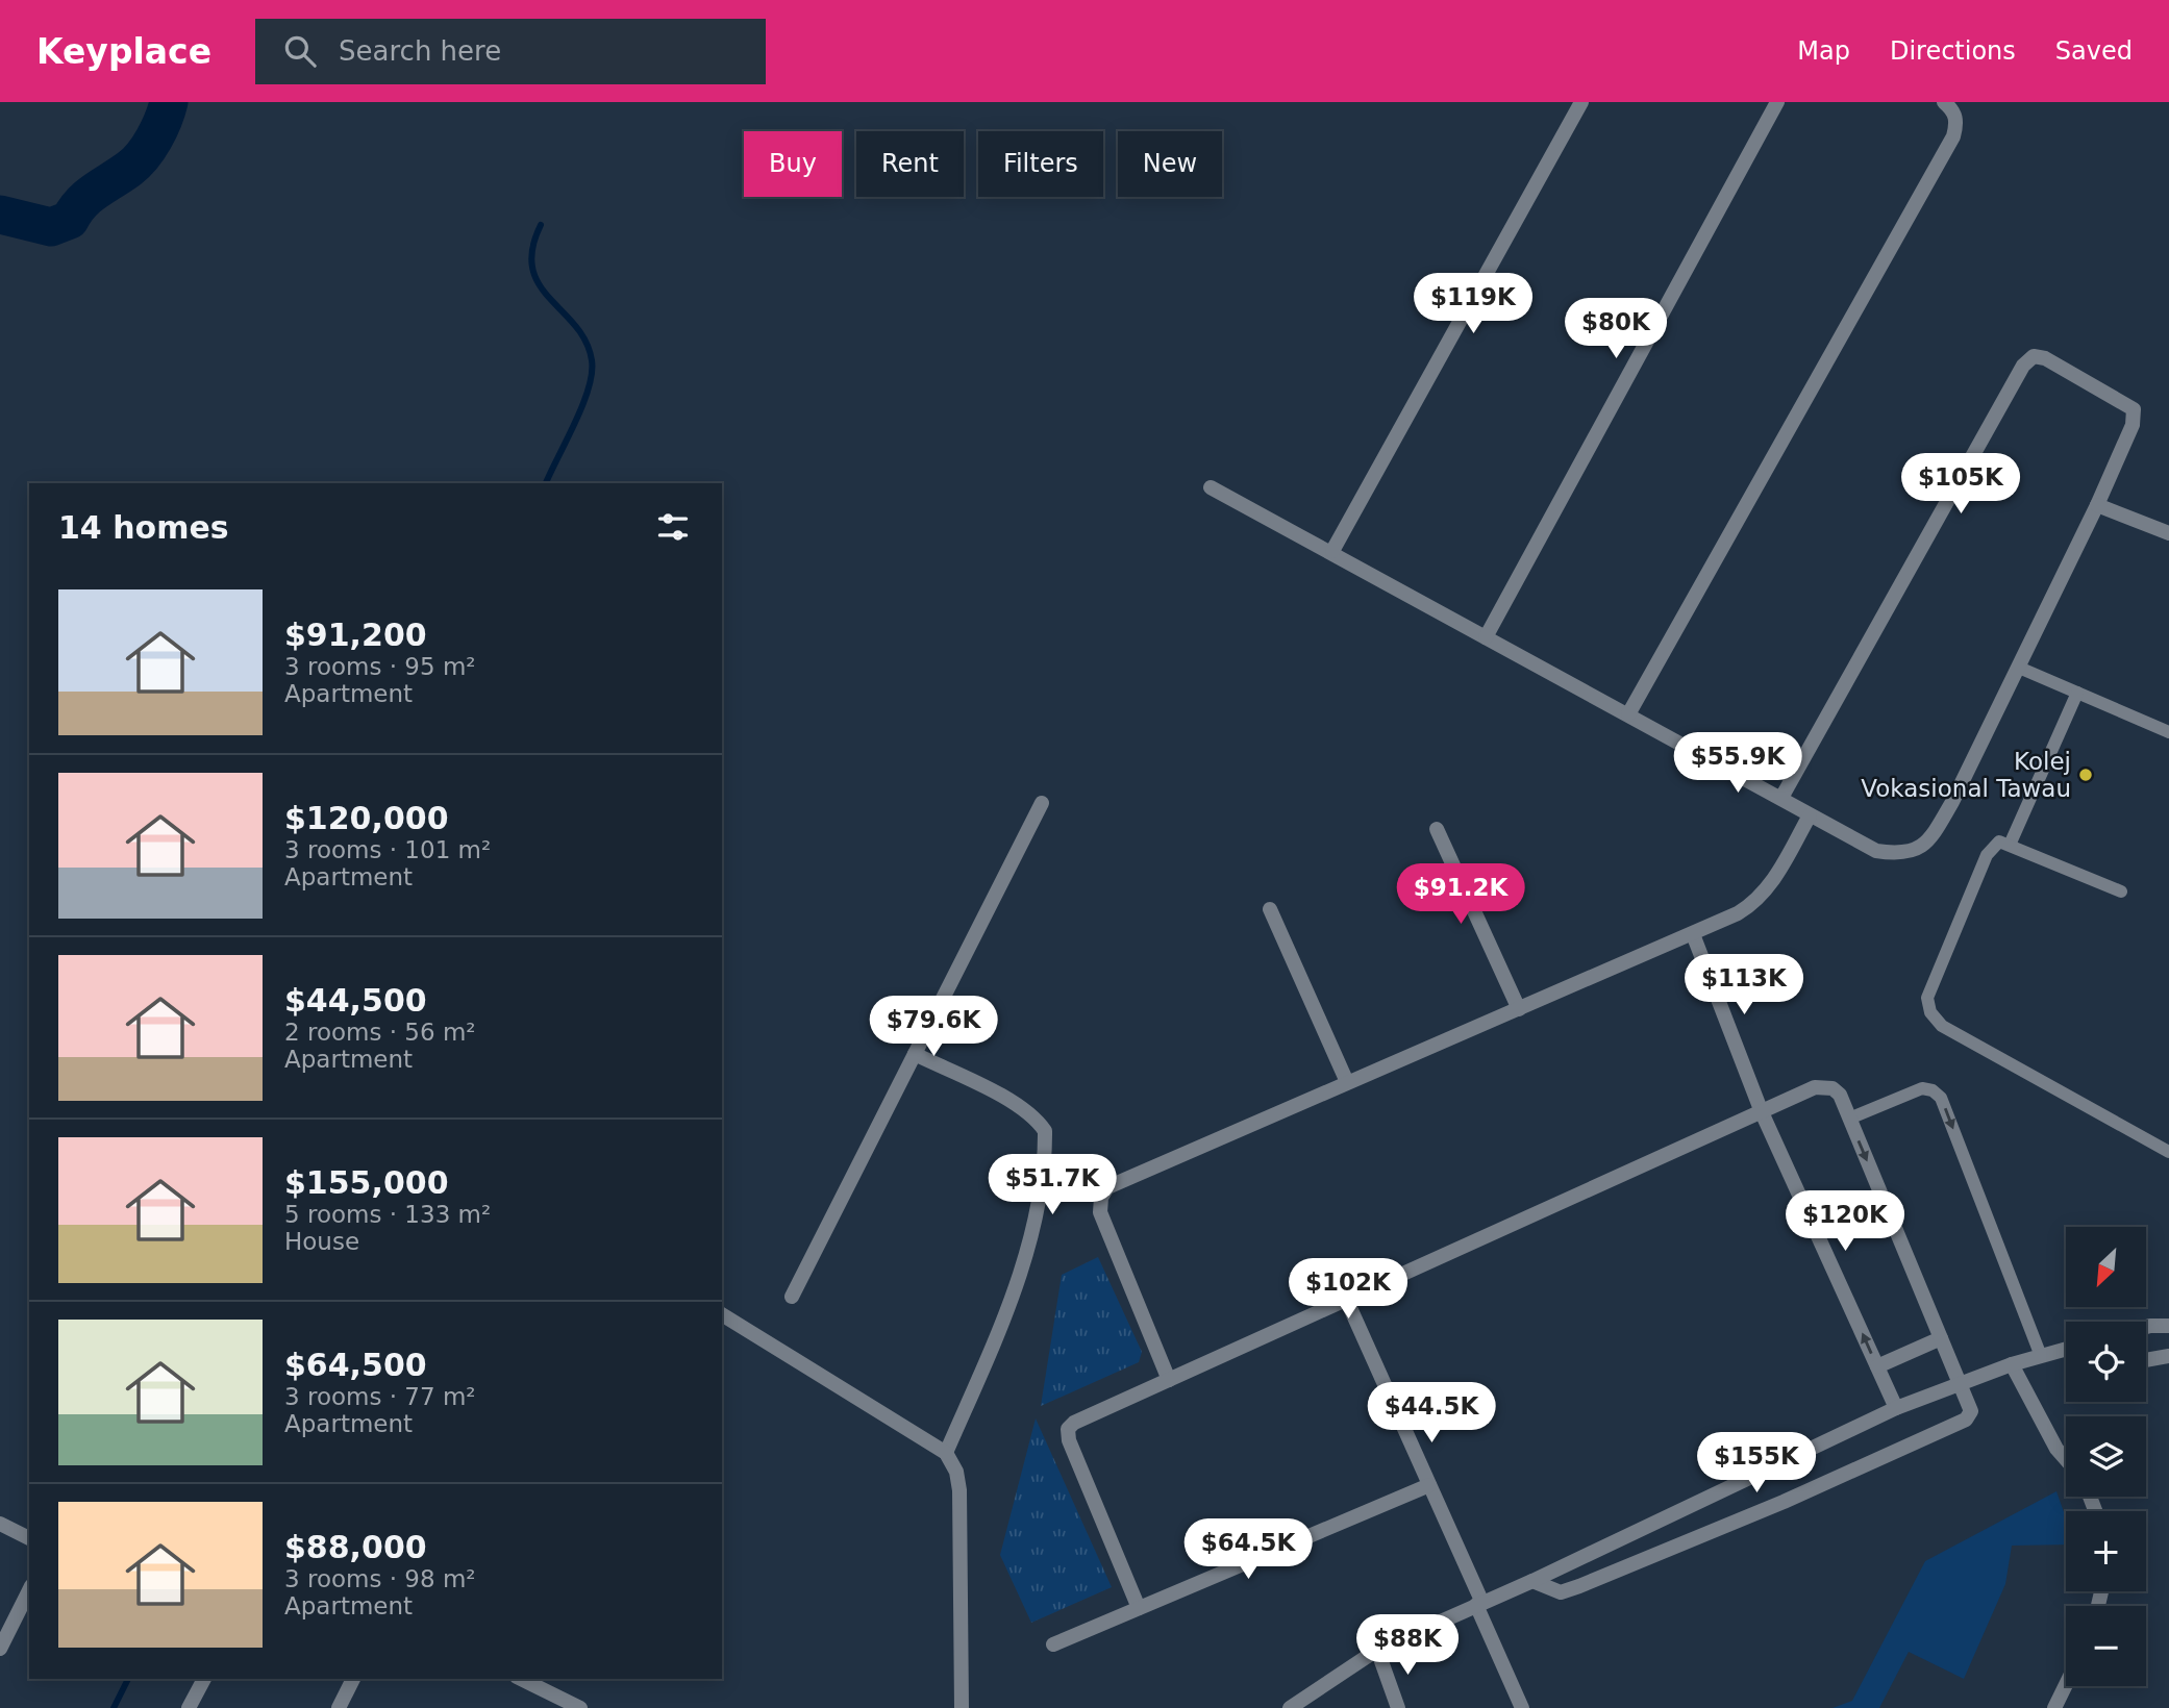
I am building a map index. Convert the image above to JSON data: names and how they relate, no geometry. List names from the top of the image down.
{
  "places": ["Kolej Vokasional Tawau"],
  "north": "bottom left",
  "page": {
    "header": "Keyplace",
    "search": "Search here",
    "nav": ["Map", "Directions", "Saved"],
    "chip": [
      "Buy",
      "Rent",
      "Filters",
      "New"
    ],
    "price": [
      "$119K",
      "$80K",
      "$105K",
      "$55.9K",
      "$91.2K",
      "$113K",
      "$79.6K",
      "$51.7K",
      "$120K",
      "$102K",
      "$44.5K",
      "$155K",
      "$64.5K",
      "$88K"
    ],
    "heading": "14 homes",
    "list": [
      {
        "name": "$91,200",
        "note": "3 rooms · 95 m² · Apartment"
      },
      {
        "name": "$120,000",
        "note": "3 rooms · 101 m² · Apartment"
      },
      {
        "name": "$44,500",
        "note": "2 rooms · 56 m² · Apartment"
      },
      {
        "name": "$155,000",
        "note": "5 rooms · 133 m² · House"
      },
      {
        "name": "$64,500",
        "note": "3 rooms · 77 m² · Apartment"
      },
      {
        "name": "$88,000",
        "note": "3 rooms · 98 m² · Apartment"
      }
    ],
    "map_buttons": ["+", "−"]
  }
}
